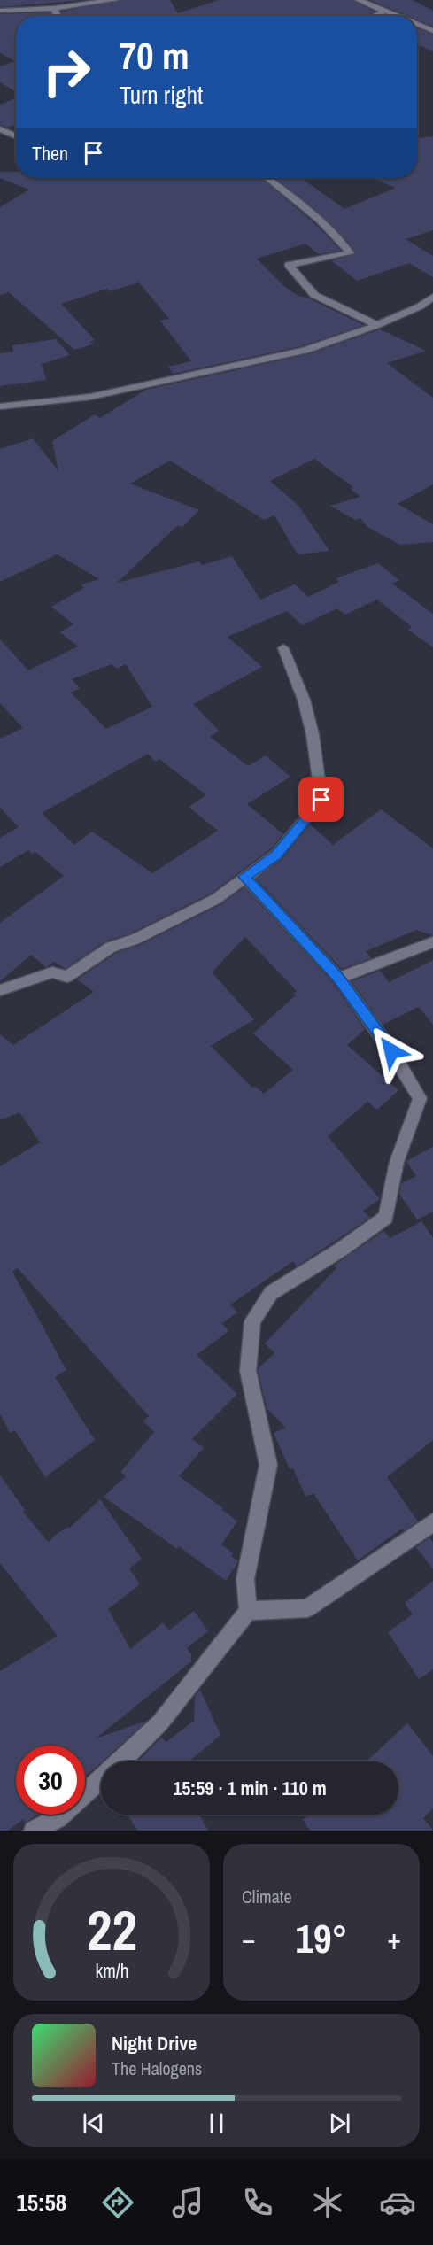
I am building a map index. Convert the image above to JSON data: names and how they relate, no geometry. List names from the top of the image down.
{
  "page": {
    "turn": ["70 m", "Turn right"],
    "then": "Then",
    "limit": "30",
    "trip": "15:59 · 1 min · 110 m",
    "tile": "Climate",
    "heat": ["−", "19°", "+"],
    "song": ["Night Drive", "The Halogens"],
    "tabs": "15:58",
    "gauge": ["22", "km/h"]
  }
}
